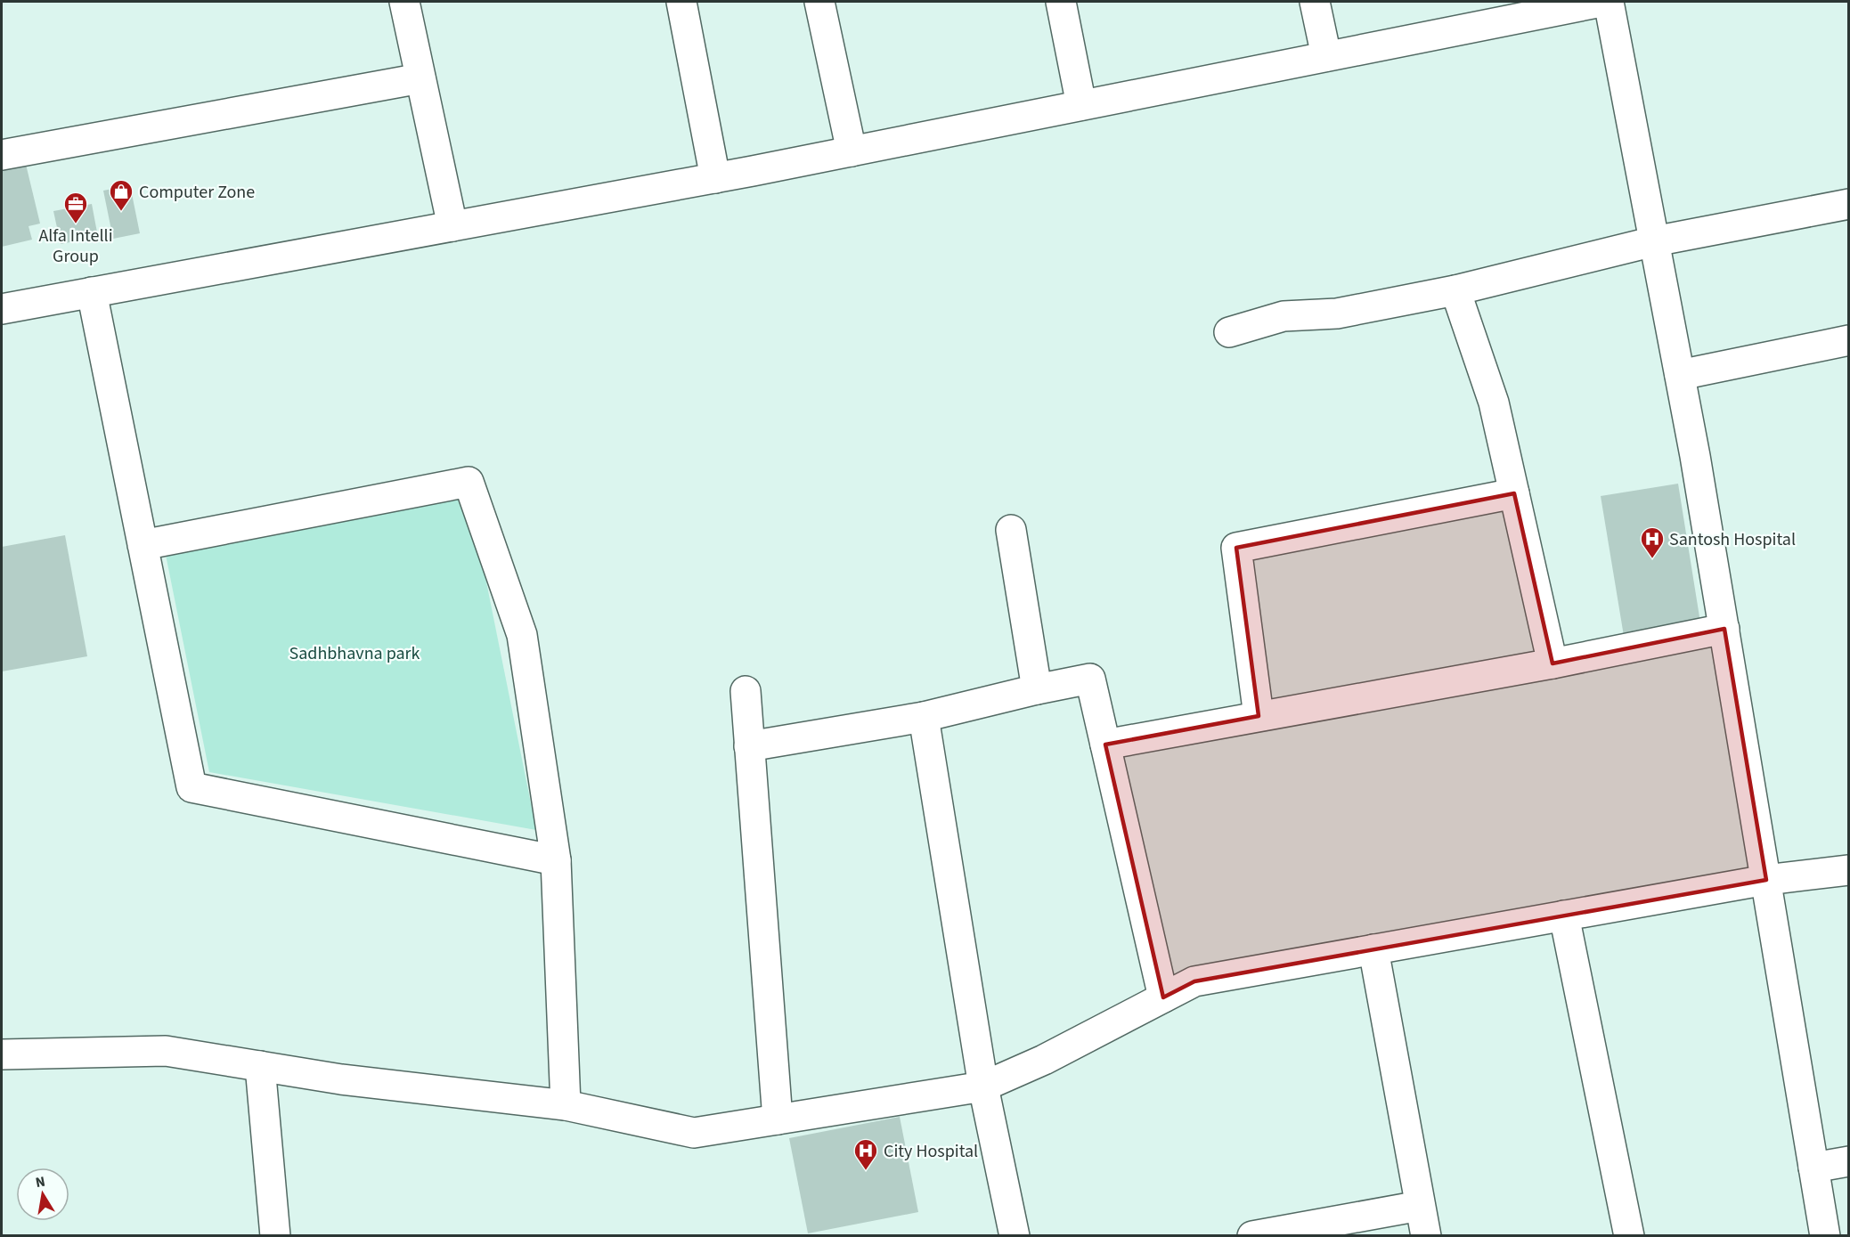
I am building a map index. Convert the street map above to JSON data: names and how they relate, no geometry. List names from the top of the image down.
{
  "parks": ["Sadhbhavna park"],
  "places": {
    "shop": ["Computer Zone"],
    "office": ["Alfa Intelli Group"],
    "hospital": ["Santosh Hospital", "City Hospital"]
  },
  "north": "top"
}
